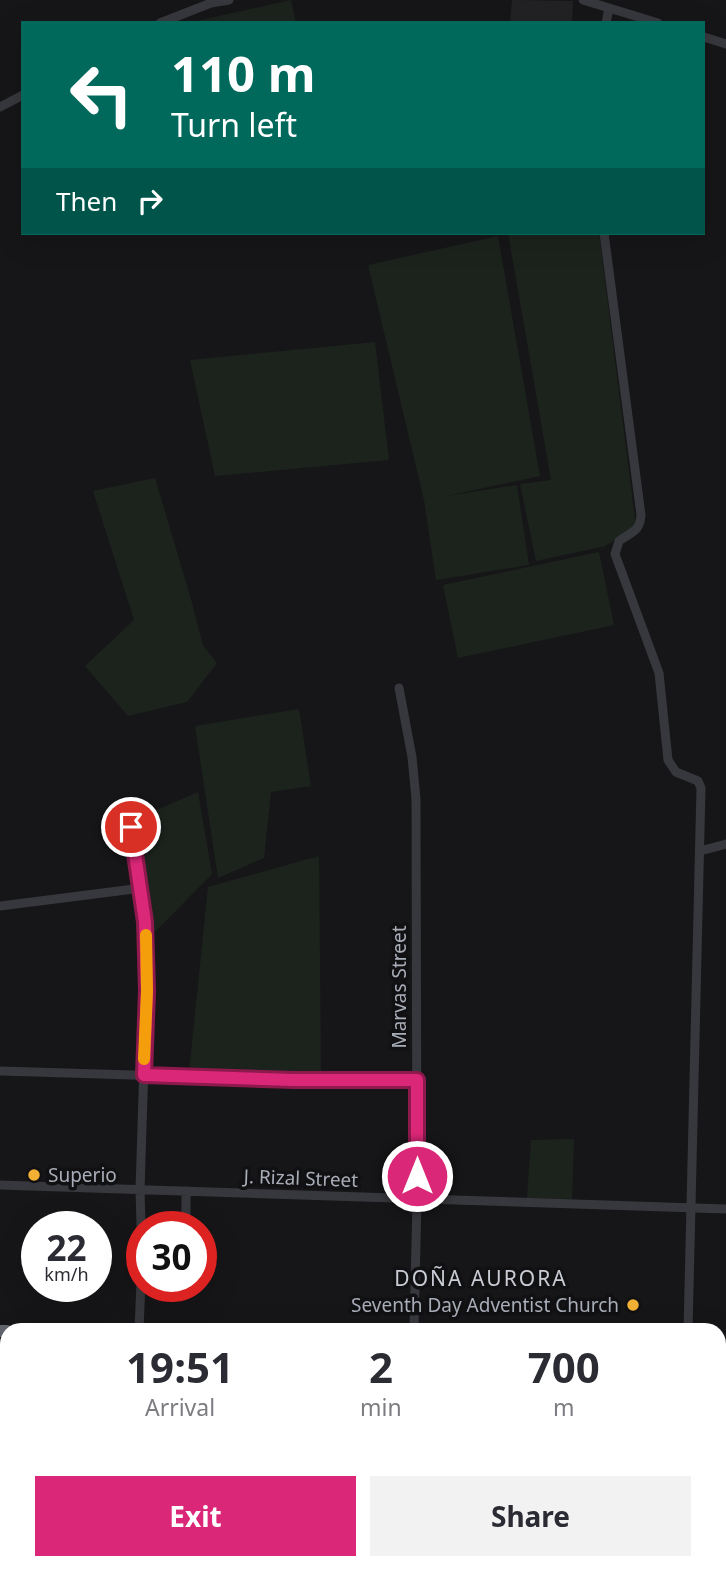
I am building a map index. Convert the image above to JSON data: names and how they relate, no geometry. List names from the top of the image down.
{
  "streets": {
    "street": ["Marvas Street", "J. Rizal Street"]
  },
  "crossings": [
    ["Marvas Street", "J. Rizal Street"]
  ],
  "districts": ["DOÑA AURORA"],
  "places": ["Superio", "Seventh Day Adventist Church"],
  "page": {
    "turn": ["110 m", "Turn left"],
    "then": "Then",
    "speed": "22 km/h",
    "limit": "30",
    "eta": [
      "19:51",
      "Arrival",
      "2",
      "min",
      "700",
      "m"
    ],
    "buttons": ["Exit", "Share"]
  }
}
